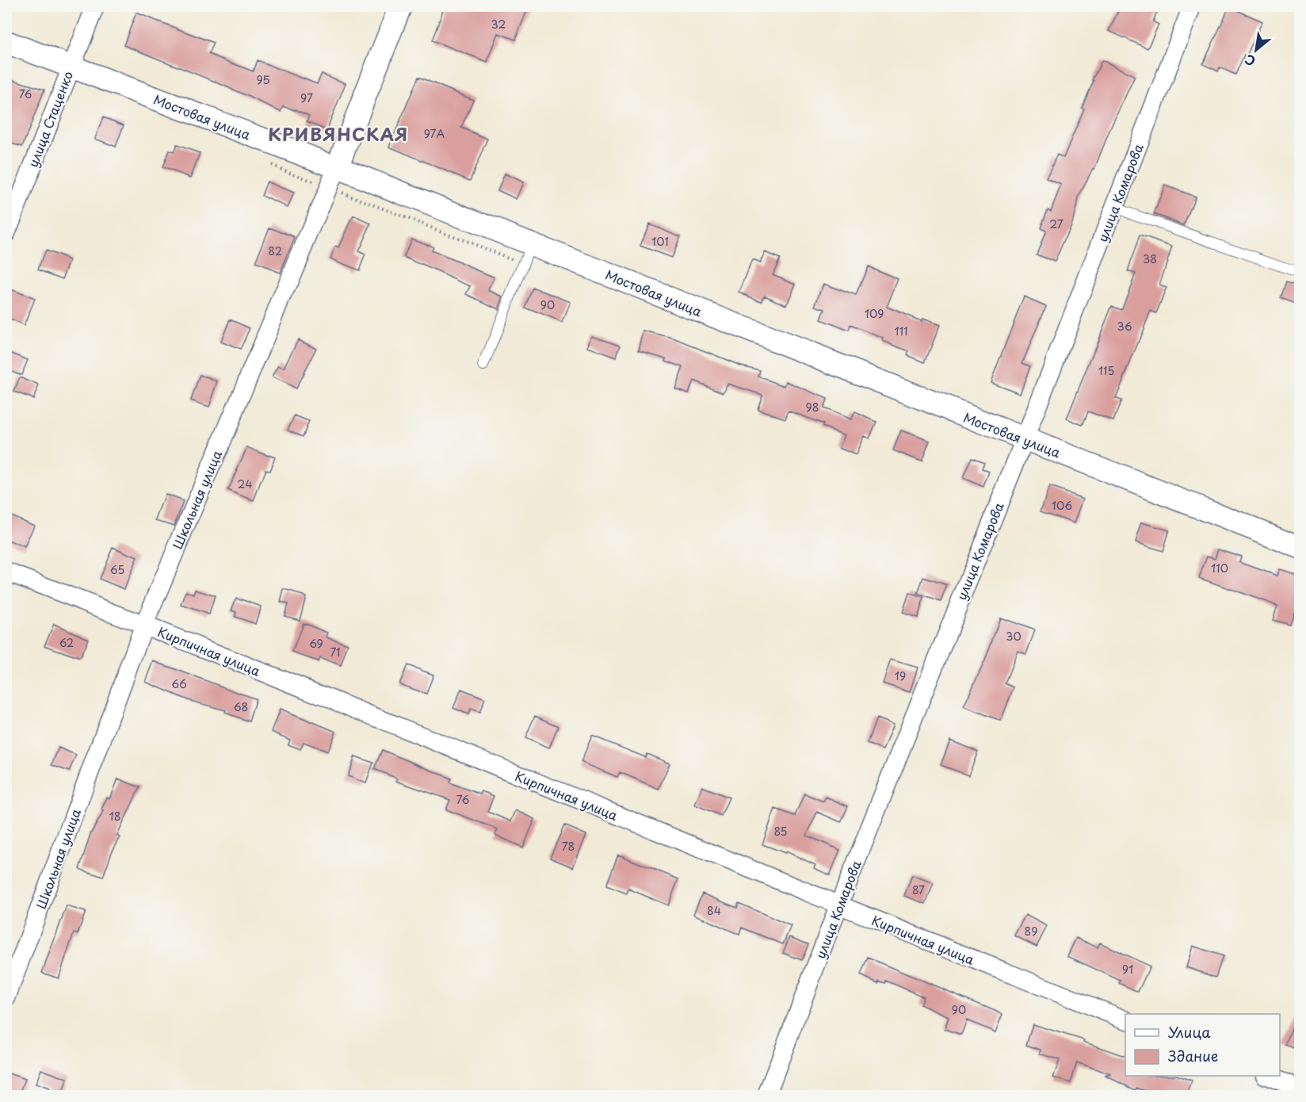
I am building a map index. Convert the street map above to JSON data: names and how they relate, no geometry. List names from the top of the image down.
{
  "streets": {
    "street": [
      "Мостовая улица",
      "улица Стаценко",
      "улица Комарова",
      "Школьная улица",
      "Кирпичная улица"
    ]
  },
  "crossings": [
    ["Мостовая улица", "улица Стаценко"],
    ["Мостовая улица", "улица Комарова"],
    ["Мостовая улица", "Школьная улица"],
    ["улица Комарова", "Кирпичная улица"],
    ["Школьная улица", "Кирпичная улица"]
  ],
  "districts": ["КРИВЯНСКАЯ"],
  "house_numbers": [
    "32",
    "95",
    "76",
    "97",
    "97А",
    "27",
    "101",
    "82",
    "38",
    "90",
    "109",
    "36",
    "111",
    "115",
    "98",
    "24",
    "106",
    "110",
    "65",
    "30",
    "62",
    "69",
    "71",
    "19",
    "66",
    "68",
    "76",
    "18",
    "85",
    "78",
    "87",
    "84",
    "89",
    "91",
    "90"
  ],
  "legend": ["Улица", "Здание"],
  "north": "bottom left"
}
